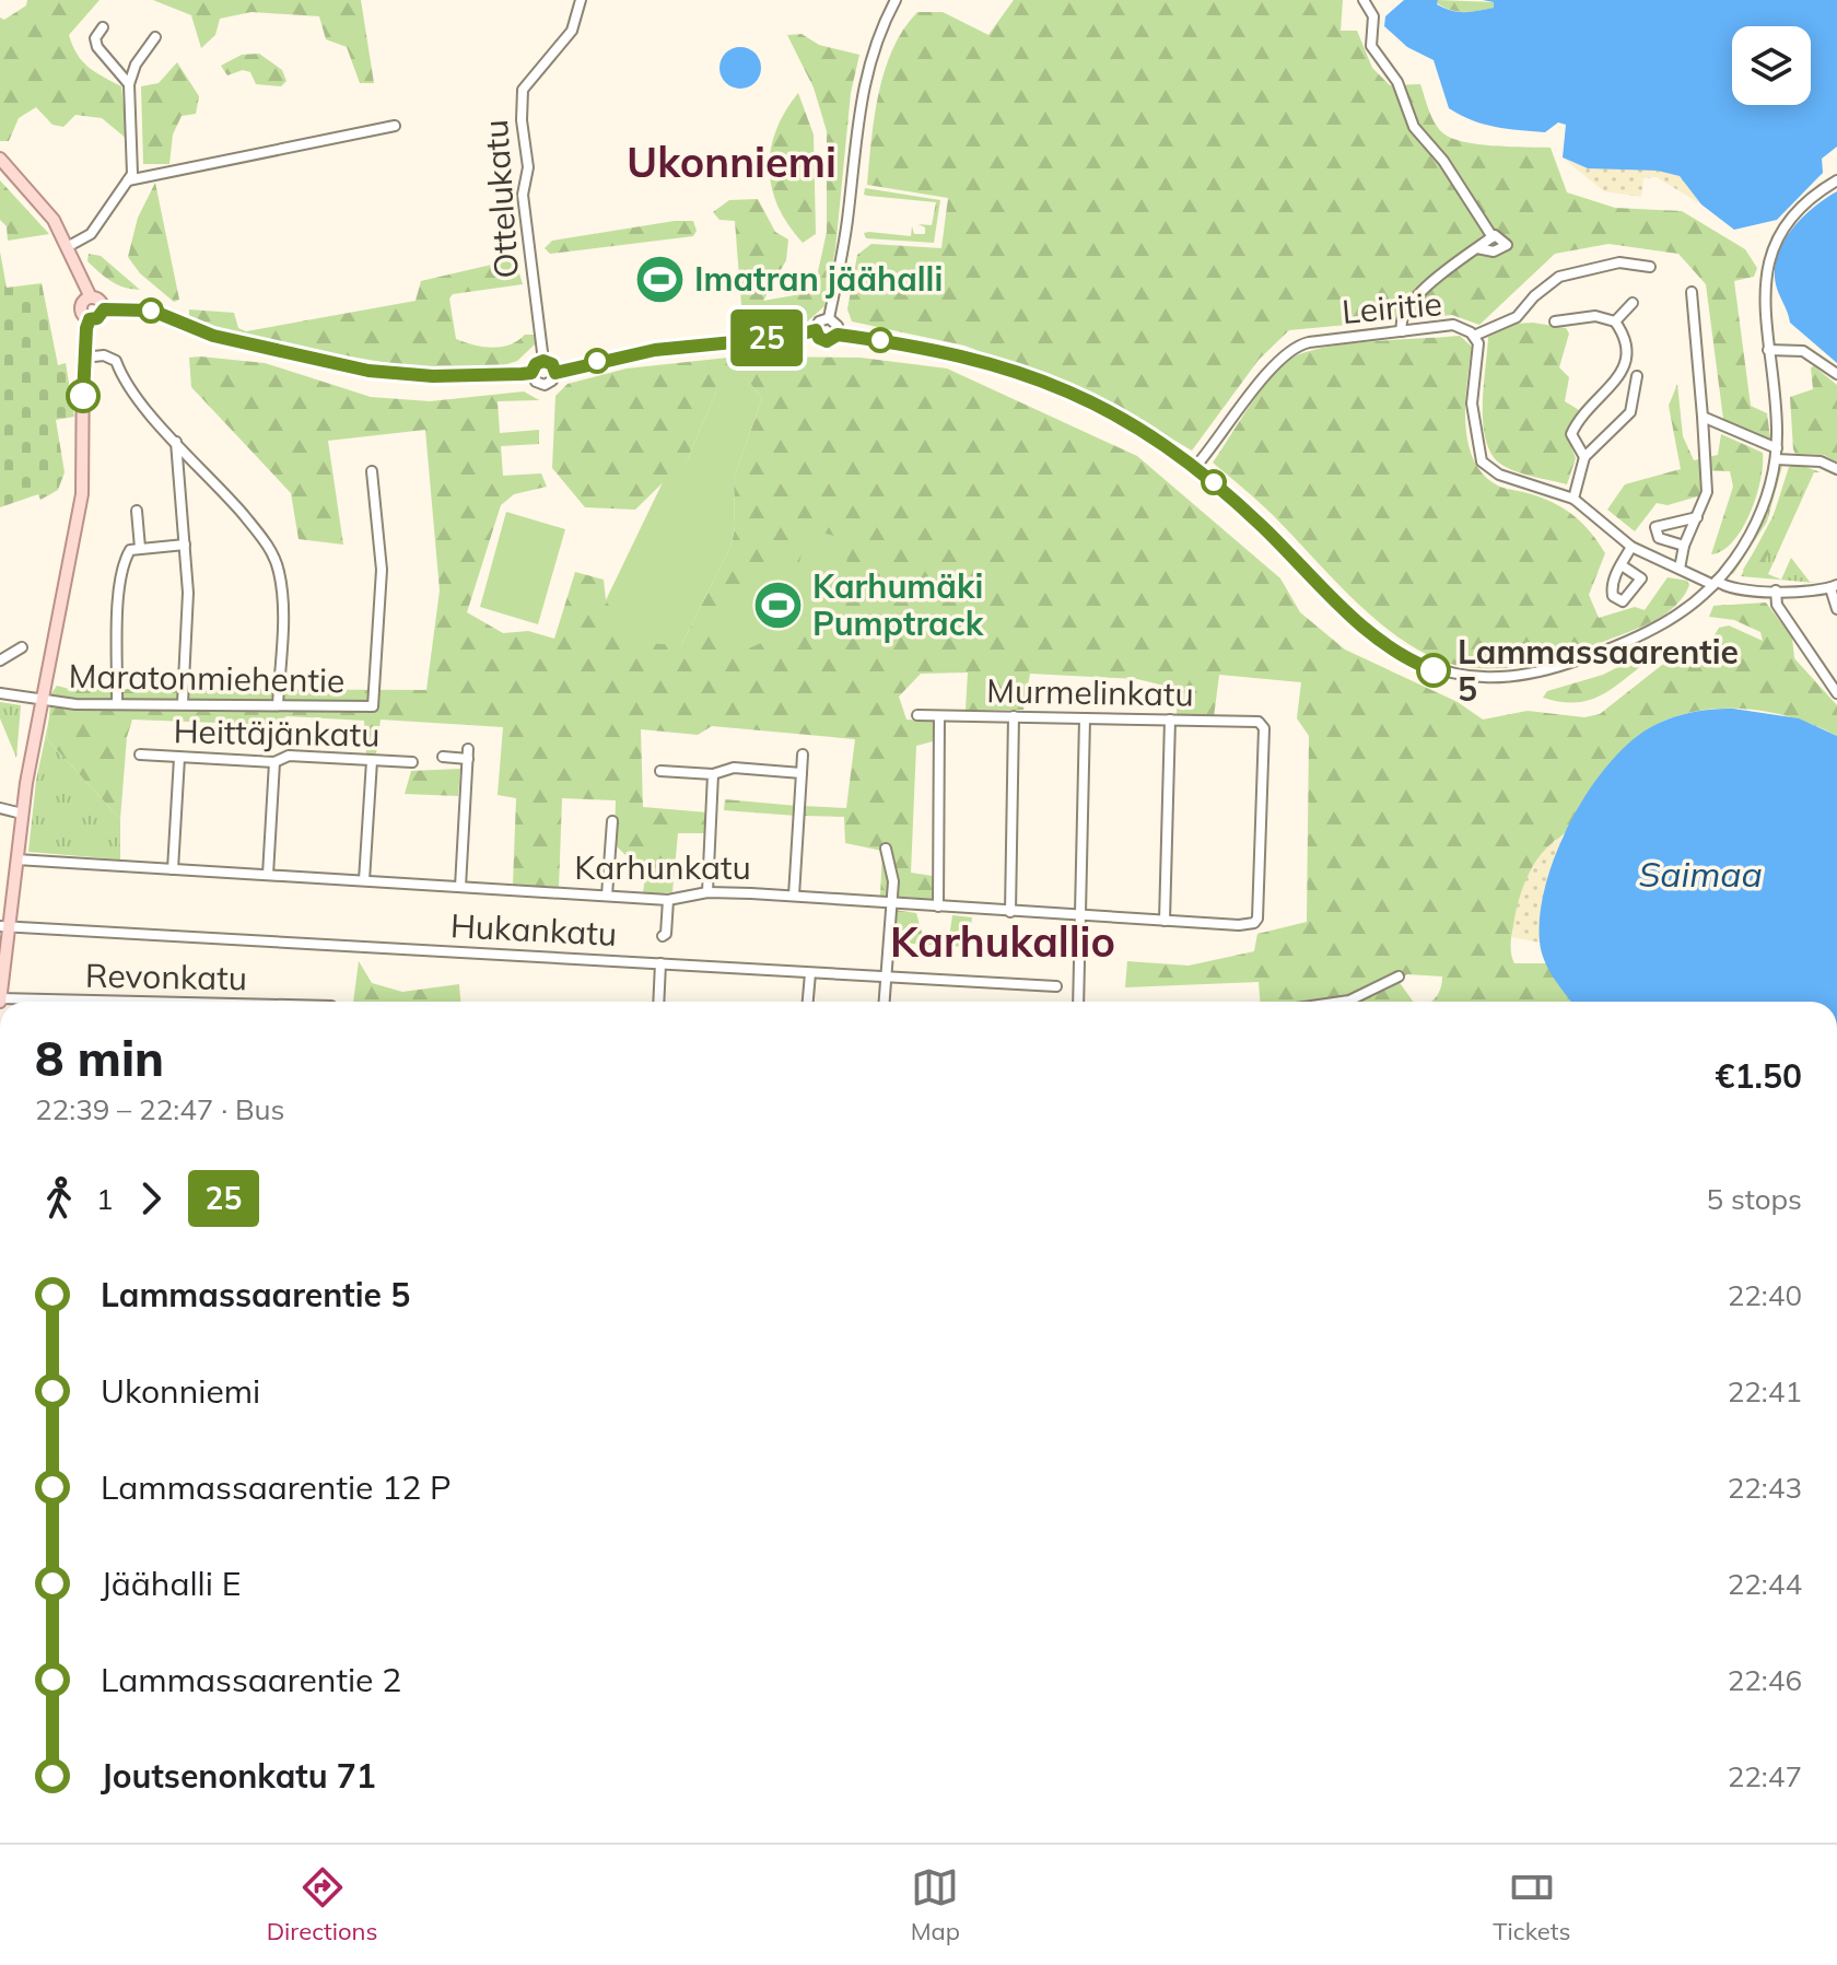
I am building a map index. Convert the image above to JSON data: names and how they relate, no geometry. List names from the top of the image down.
{
  "streets": {
    "street": [
      "Ottelukatu",
      "Leiritie",
      "Maratonmiehentie",
      "Murmelinkatu",
      "Heittäjänkatu",
      "Karhunkatu",
      "Hukankatu",
      "Revonkatu"
    ]
  },
  "crossings": [
    ["Murmelinkatu", "Karhunkatu"]
  ],
  "districts": ["Ukonniemi", "Karhukallio"],
  "water": ["Saimaa"],
  "places": {
    "sports": ["Imatran jäähalli", "Karhumäki Pumptrack"],
    "other": ["Lammassaarentie 5"]
  },
  "lines": ["bus line 25"],
  "page": {
    "on_map": "25",
    "heading": ["8 min", "22:39 – 22:47 · Bus", "€1.50"],
    "legs": ["1", "25", "5 stops"],
    "list": [
      {
        "name": "Lammassaarentie 5",
        "value": "22:40"
      },
      {
        "name": "Ukonniemi",
        "value": "22:41"
      },
      {
        "name": "Lammassaarentie 12 P",
        "value": "22:43"
      },
      {
        "name": "Jäähalli E",
        "value": "22:44"
      },
      {
        "name": "Lammassaarentie 2",
        "value": "22:46"
      },
      {
        "name": "Joutsenonkatu 71",
        "value": "22:47"
      }
    ],
    "tabs": ["Directions", "Map", "Tickets"]
  }
}
